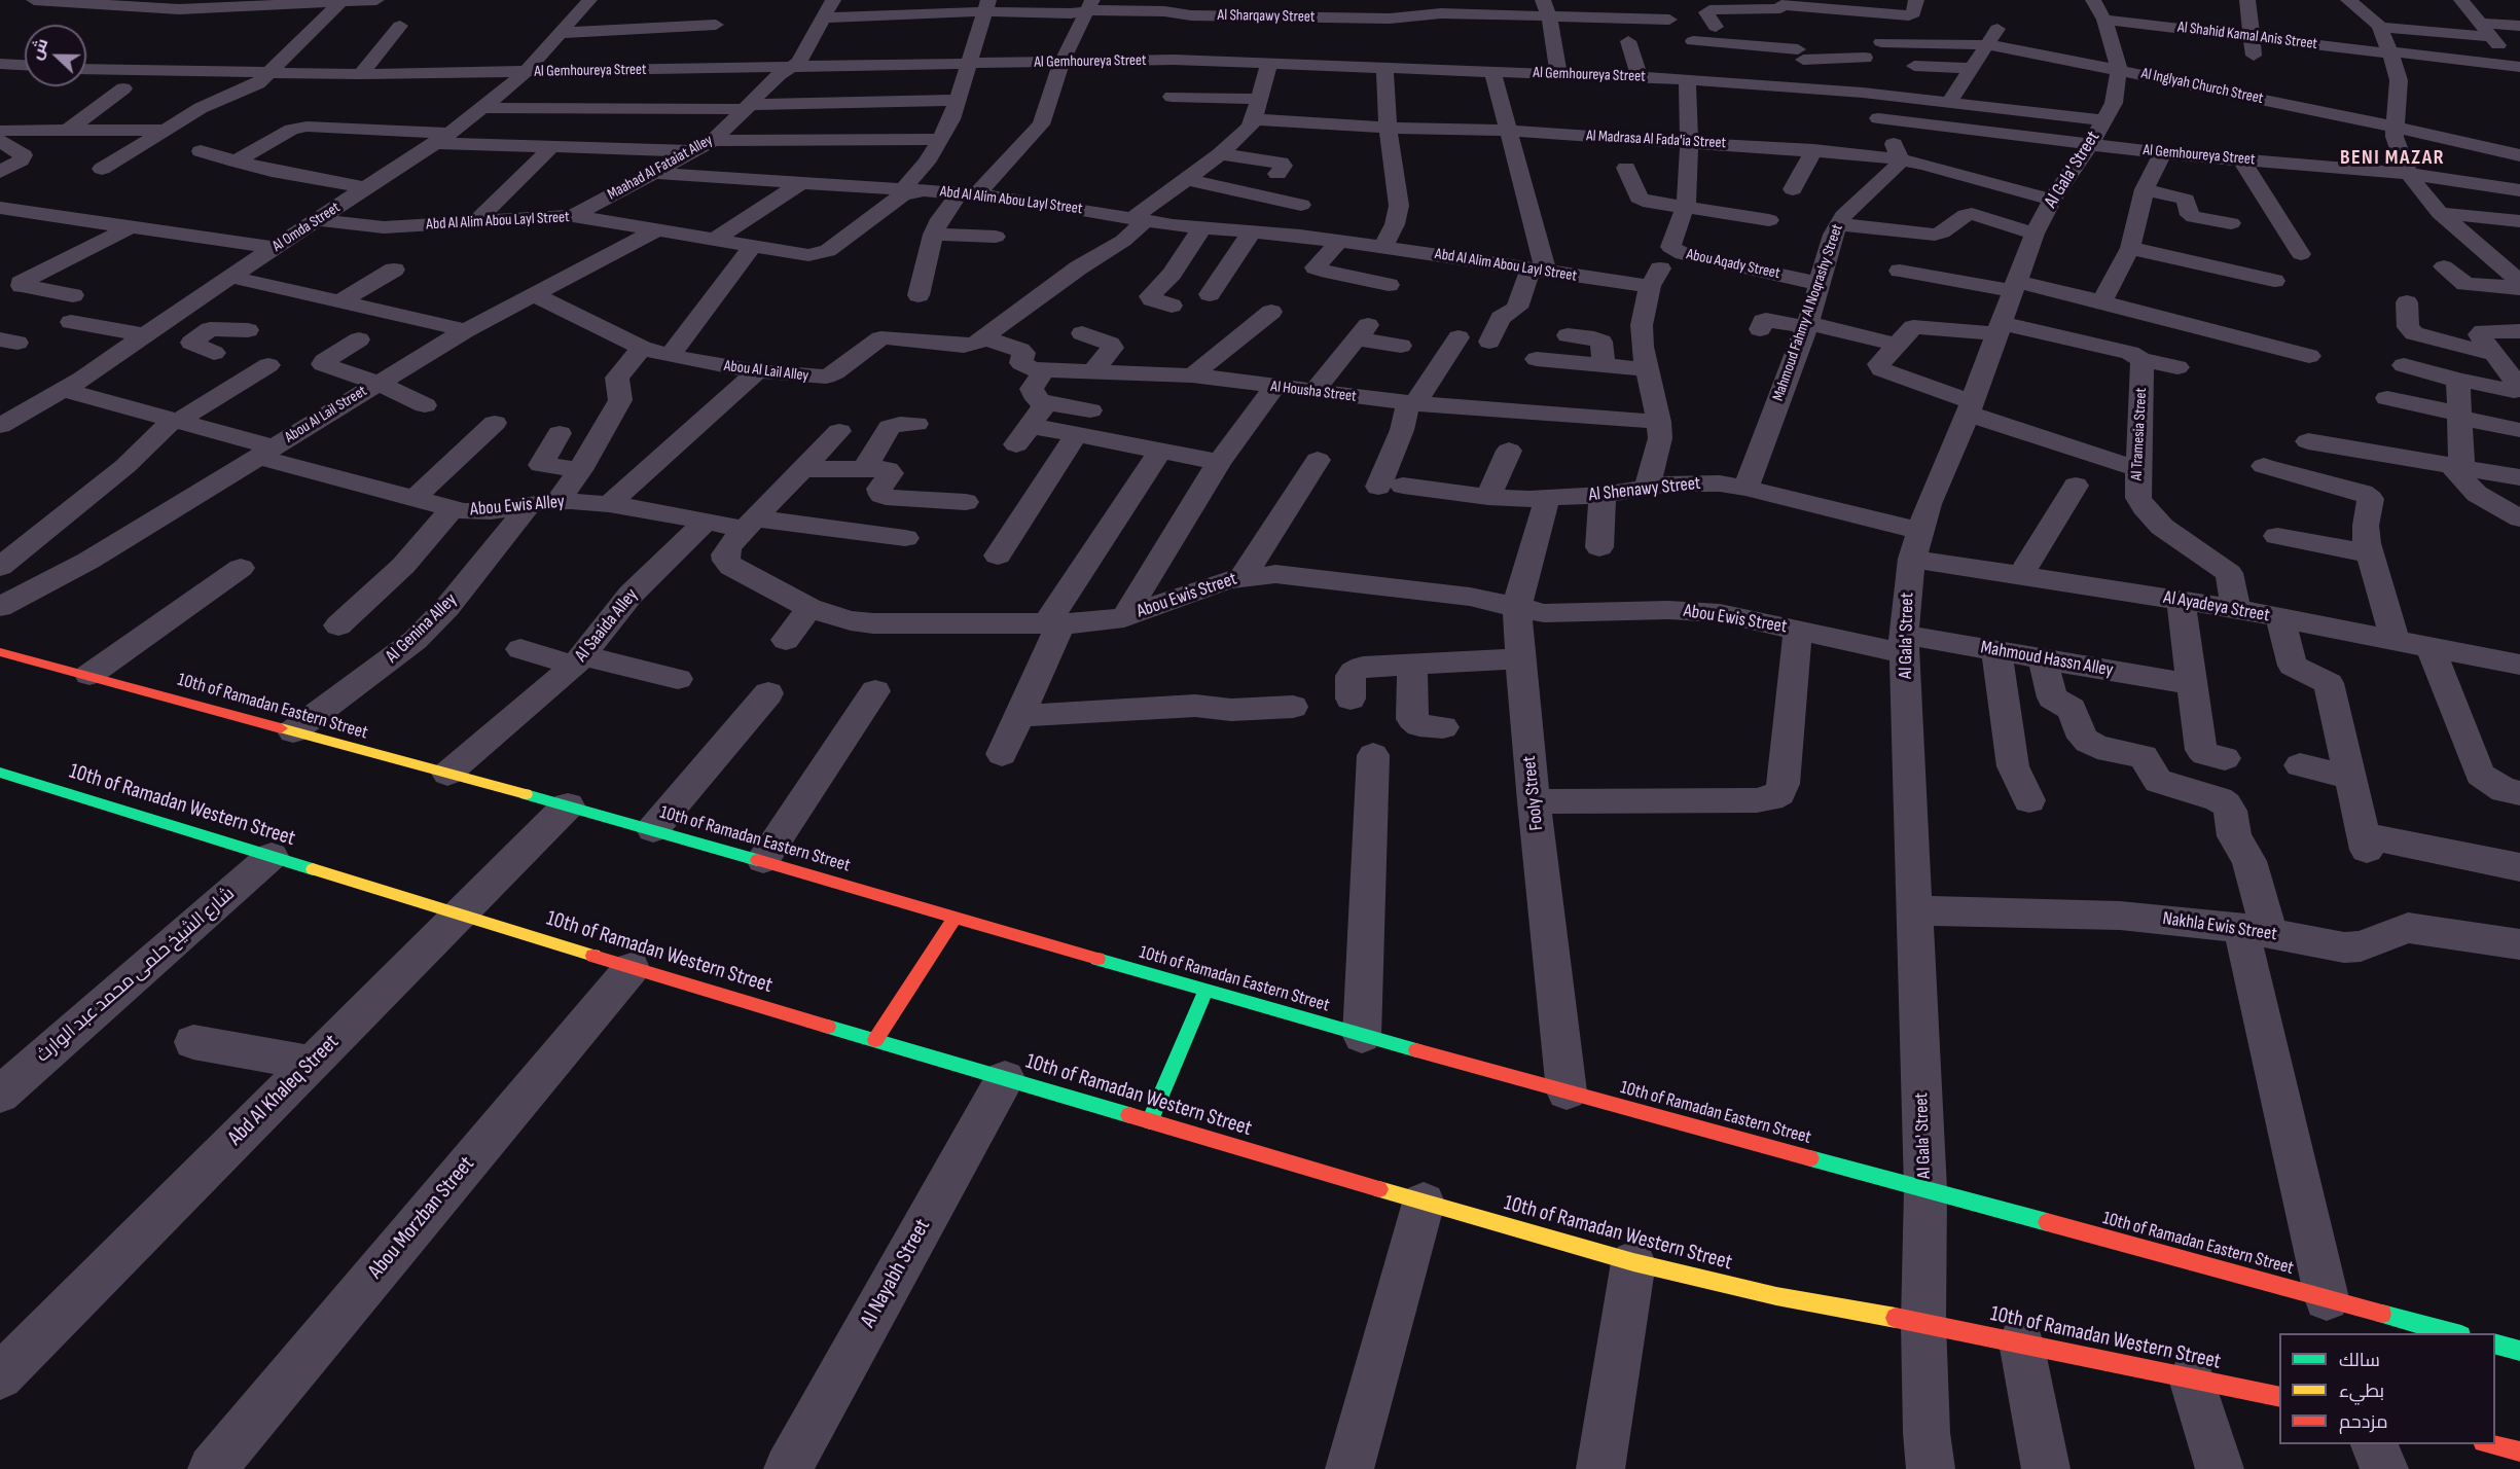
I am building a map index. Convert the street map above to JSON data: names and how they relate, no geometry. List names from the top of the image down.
{
  "streets": {
    "street": [
      "Al Sharqawy Street",
      "Al Shahid Kamal Anis Street",
      "Al Gemhoureya Street",
      "Al Inglyah Church Street",
      "Al Madrasa Al Fada'ia Street",
      "Maahad Al Fataiat Alley",
      "Al Gala' Street",
      "Abd Al Alim Abou Layl Street",
      "Al Omda Street",
      "Abou Aqady Street",
      "Mahmoud Fahmy Al Noqrashy Street",
      "Abou Al Lail Alley",
      "Al Housha Street",
      "Abou Al Lail Street",
      "Al Tramesia Street",
      "Al Shenawy Street",
      "Abou Ewis Alley",
      "Abou Ewis Street",
      "Al Ayadeya Street",
      "Al Saaida Alley",
      "Al Genina Alley",
      "Mahmoud Hassn Alley",
      "10th of Ramadan Eastern Street",
      "Fooly Street",
      "10th of Ramadan Western Street",
      "Nakhla Ewis Street",
      "شارع الشيخ حلمى محمد عبد الوارث",
      "Abd Al Khaleq Street",
      "Abou Morzban Street",
      "Al Nayabh Street"
    ]
  },
  "crossings": [
    ["Al Sharqawy Street", "Maahad Al Fataiat Alley"],
    ["Al Shahid Kamal Anis Street", "Al Gala' Street"],
    ["Al Gemhoureya Street", "Maahad Al Fataiat Alley"],
    ["Al Gemhoureya Street", "Al Gala' Street"],
    ["Al Gemhoureya Street", "Al Omda Street"],
    ["Al Gemhoureya Street", "Abou Aqady Street"],
    ["Al Inglyah Church Street", "Al Gala' Street"],
    ["Al Madrasa Al Fada'ia Street", "Al Gala' Street"],
    ["Al Madrasa Al Fada'ia Street", "Abou Aqady Street"],
    ["Al Madrasa Al Fada'ia Street", "Mahmoud Fahmy Al Noqrashy Street"],
    ["Al Madrasa Al Fada'ia Street", "Abou Al Lail Alley"],
    ["Maahad Al Fataiat Alley", "Abd Al Alim Abou Layl Street"],
    ["Al Gala' Street", "Al Shenawy Street"],
    ["Al Gala' Street", "Abou Ewis Street"],
    ["Al Gala' Street", "Al Ayadeya Street"],
    ["Al Gala' Street", "Mahmoud Hassn Alley"],
    ["Al Gala' Street", "10th of Ramadan Eastern Street"],
    ["Al Gala' Street", "10th of Ramadan Western Street"],
    ["Al Gala' Street", "Nakhla Ewis Street"],
    ["Abd Al Alim Abou Layl Street", "Al Omda Street"],
    ["Abd Al Alim Abou Layl Street", "Abou Al Lail Alley"],
    ["Abd Al Alim Abou Layl Street", "Abou Al Lail Street"],
    ["Al Omda Street", "Abou Ewis Alley"],
    ["Abou Aqady Street", "Mahmoud Fahmy Al Noqrashy Street"],
    ["Mahmoud Fahmy Al Noqrashy Street", "Al Shenawy Street"],
    ["Abou Al Lail Alley", "Abou Al Lail Street"],
    ["Abou Al Lail Alley", "Al Genina Alley"],
    ["Al Housha Street", "Al Shenawy Street"],
    ["Abou Al Lail Street", "Abou Ewis Alley"],
    ["Al Tramesia Street", "Al Ayadeya Street"],
    ["Al Shenawy Street", "Al Ayadeya Street"],
    ["Al Shenawy Street", "Fooly Street"],
    ["Abou Ewis Alley", "Abou Ewis Street"],
    ["Abou Ewis Alley", "Al Saaida Alley"],
    ["Abou Ewis Alley", "Al Genina Alley"],
    ["Abou Ewis Street", "Mahmoud Hassn Alley"],
    ["Abou Ewis Street", "Fooly Street"],
    ["Al Saaida Alley", "10th of Ramadan Eastern Street"],
    ["Al Genina Alley", "10th of Ramadan Eastern Street"],
    ["10th of Ramadan Eastern Street", "Fooly Street"],
    ["10th of Ramadan Eastern Street", "Abd Al Khaleq Street"],
    ["10th of Ramadan Western Street", "شارع الشيخ حلمى محمد عبد الوارث"],
    ["10th of Ramadan Western Street", "Abd Al Khaleq Street"],
    ["10th of Ramadan Western Street", "Abou Morzban Street"],
    ["10th of Ramadan Western Street", "Al Nayabh Street"]
  ],
  "districts": ["BENI MAZAR"],
  "legend": ["سالك", "بطيء", "مزدحم"],
  "north": "left"
}
